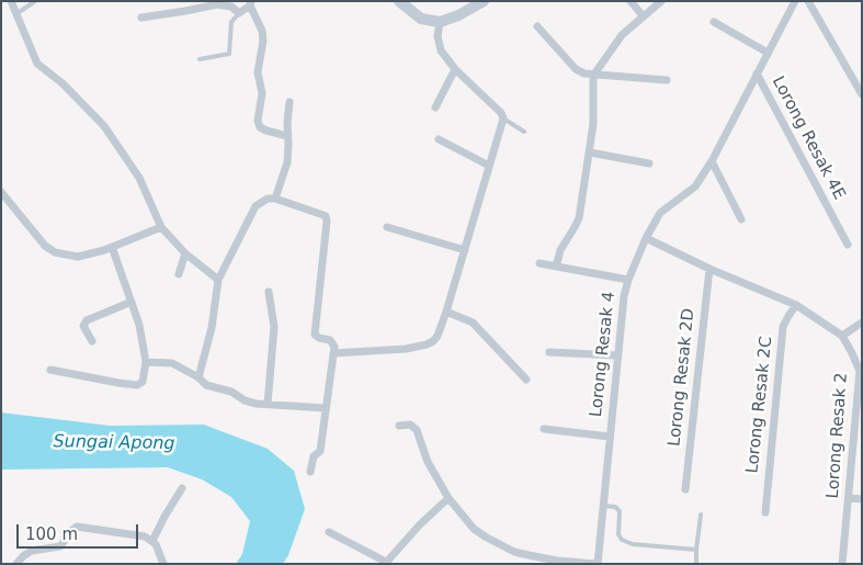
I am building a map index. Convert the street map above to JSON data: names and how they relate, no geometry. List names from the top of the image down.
{
  "streets": {
    "street": [
      "Lorong Resak 4E",
      "Lorong Resak 4",
      "Lorong Resak 2D",
      "Lorong Resak 2C",
      "Lorong Resak 2"
    ]
  },
  "crossings": [
    ["Lorong Resak 4E", "Lorong Resak 4"],
    ["Lorong Resak 4", "Lorong Resak 2"],
    ["Lorong Resak 2D", "Lorong Resak 2"],
    ["Lorong Resak 2C", "Lorong Resak 2"]
  ],
  "water": ["Sungai Apong"],
  "scale_bar": "100 m"
}
